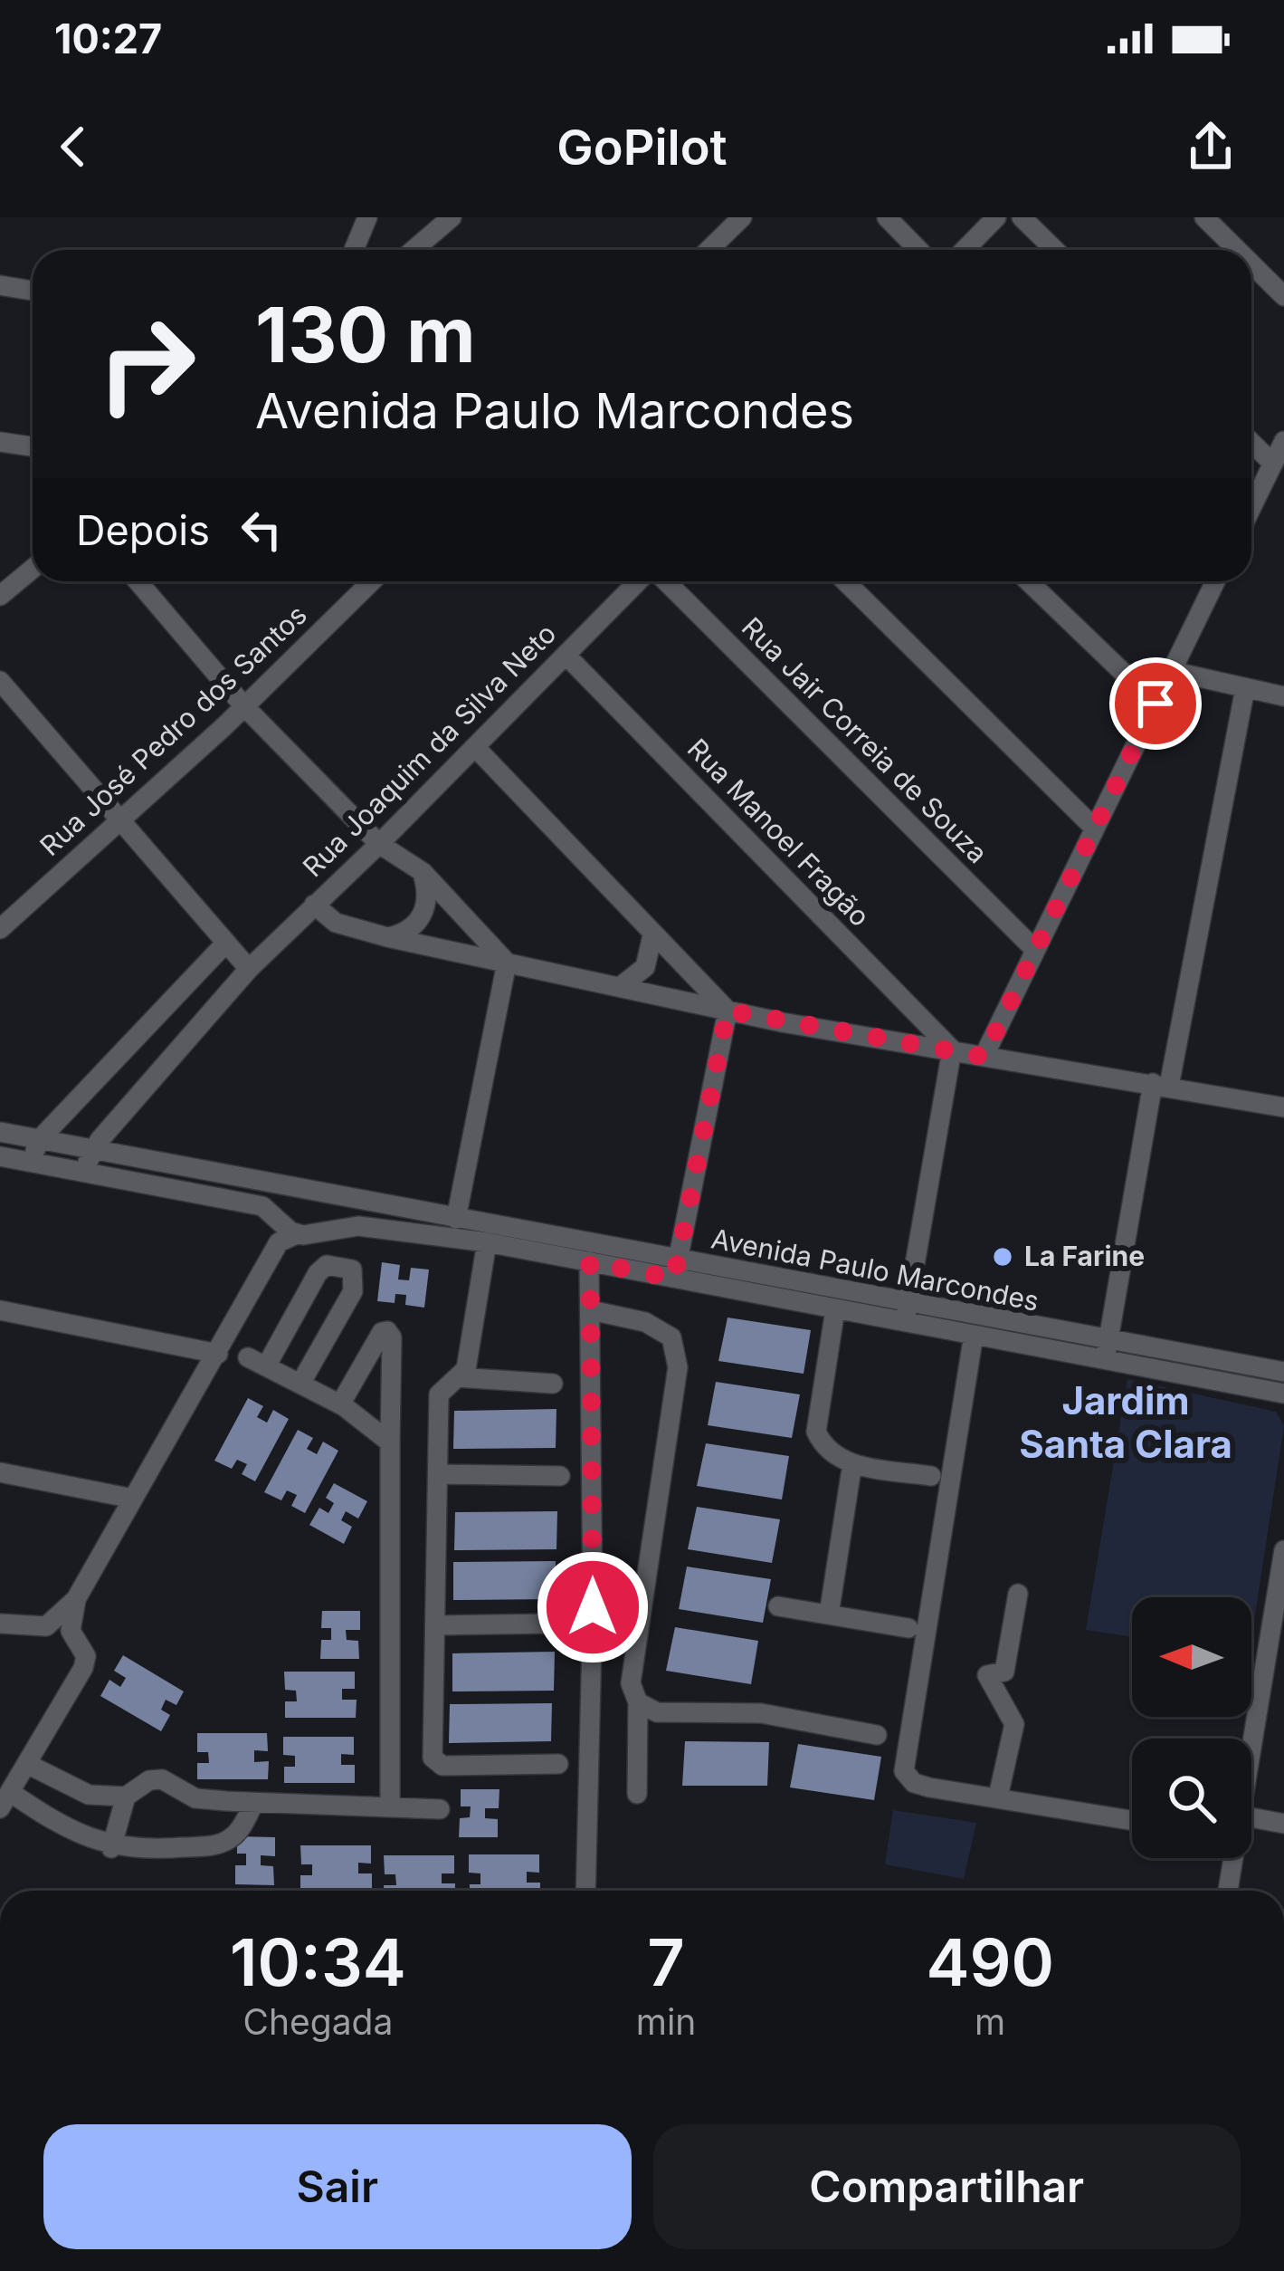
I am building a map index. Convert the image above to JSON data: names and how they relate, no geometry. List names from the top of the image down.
{
  "streets": {
    "street": [
      "Rua José Pedro dos Santos",
      "Rua Jair Correia de Souza",
      "Rua Joaquim da Silva Neto",
      "Rua Manoel Fragão",
      "Avenida Paulo Marcondes"
    ]
  },
  "crossings": [
    ["Rua Joaquim da Silva Neto", "Rua Manoel Fragão"],
    ["Rua Joaquim da Silva Neto", "Avenida Paulo Marcondes"]
  ],
  "districts": ["Jardim Santa Clara"],
  "places": ["La Farine"],
  "north": "left",
  "page": {
    "status": "10:27",
    "header": "GoPilot",
    "turn": ["130 m", "Avenida Paulo Marcondes"],
    "then": "Depois",
    "eta": [
      "10:34",
      "Chegada",
      "7",
      "min",
      "490",
      "m"
    ],
    "buttons": ["Sair", "Compartilhar"]
  }
}
